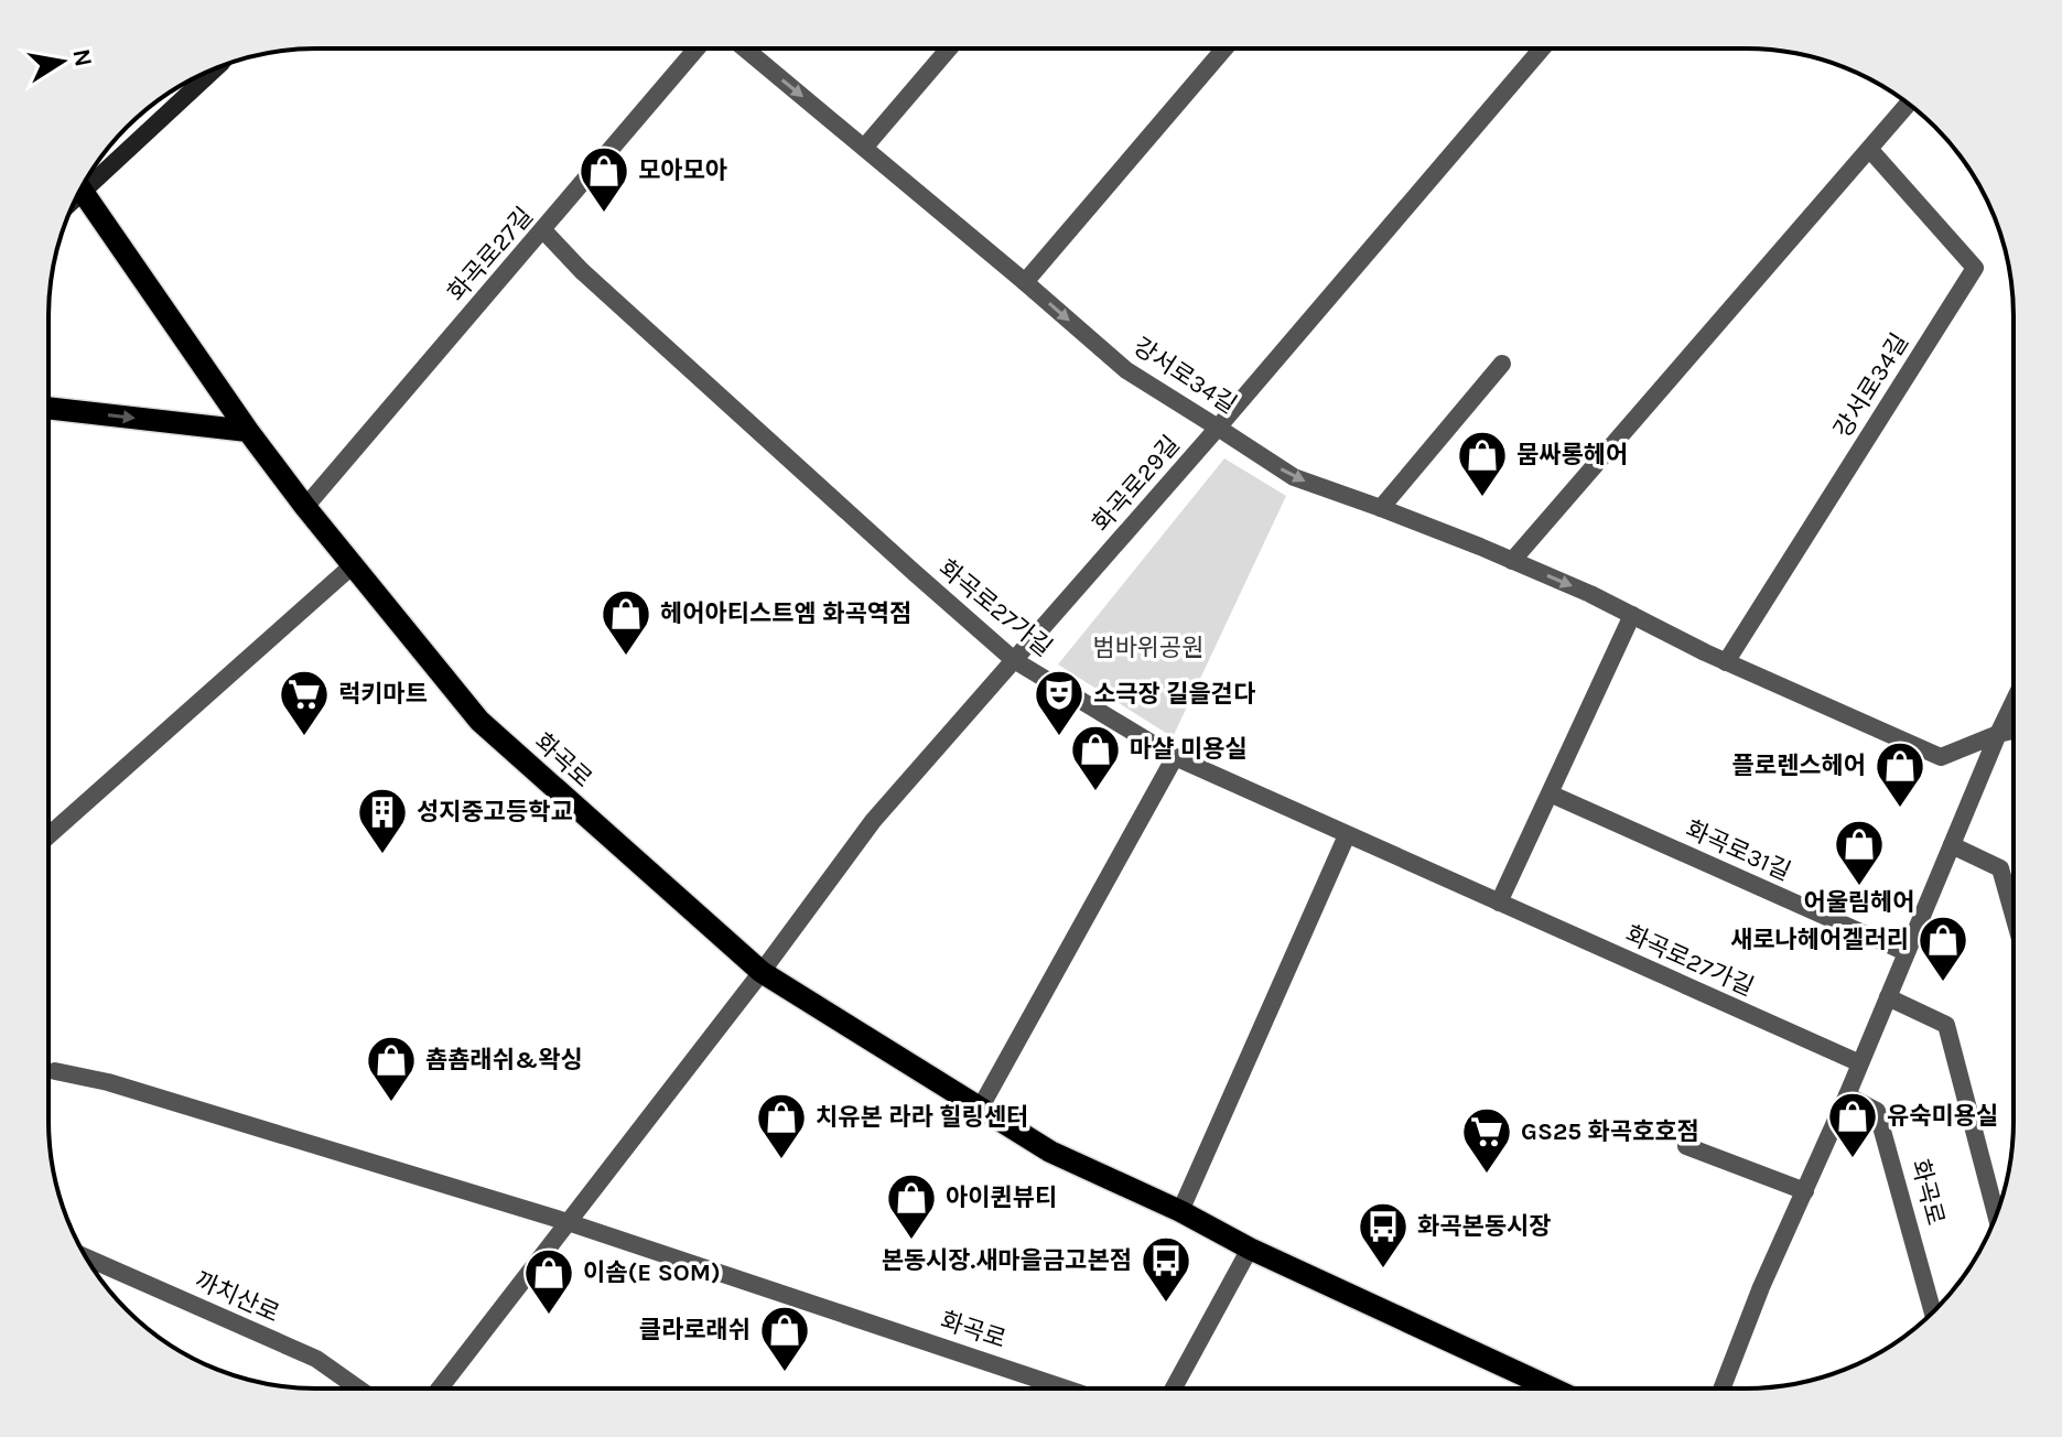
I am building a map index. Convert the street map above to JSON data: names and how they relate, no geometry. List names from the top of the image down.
{
  "streets": {
    "main road": ["화곡로"],
    "street": [
      "화곡로27길",
      "강서로34길",
      "화곡로29길",
      "화곡로27가길",
      "화곡로31길",
      "까치산로"
    ]
  },
  "crossings": [
    ["화곡로27길", "화곡로27가길"],
    ["화곡로27길", "화곡로"],
    ["강서로34길", "화곡로29길"],
    ["화곡로29길", "화곡로27가길"],
    ["화곡로29길", "화곡로"]
  ],
  "parks": ["범바위공원"],
  "places": {
    "shop": [
      "모아모아",
      "뭄싸롱헤어",
      "헤어아티스트엠 화곡역점",
      "마샬 미용실",
      "플로렌스헤어",
      "어울림헤어",
      "새로나헤어겔러리",
      "춈춈래쉬&왁싱",
      "유숙미용실",
      "치유본 라라 힐링센터",
      "아이퀸뷰티",
      "이솜(E SOM)",
      "클라로래쉬"
    ],
    "supermarket": ["럭키마트", "GS25 화곡호호점"],
    "theatre": ["소극장 길을걷다"],
    "building": ["성지중고등학교"],
    "bus stop": ["화곡본동시장", "본동시장.새마을금고본점"]
  },
  "north": "right"
}
